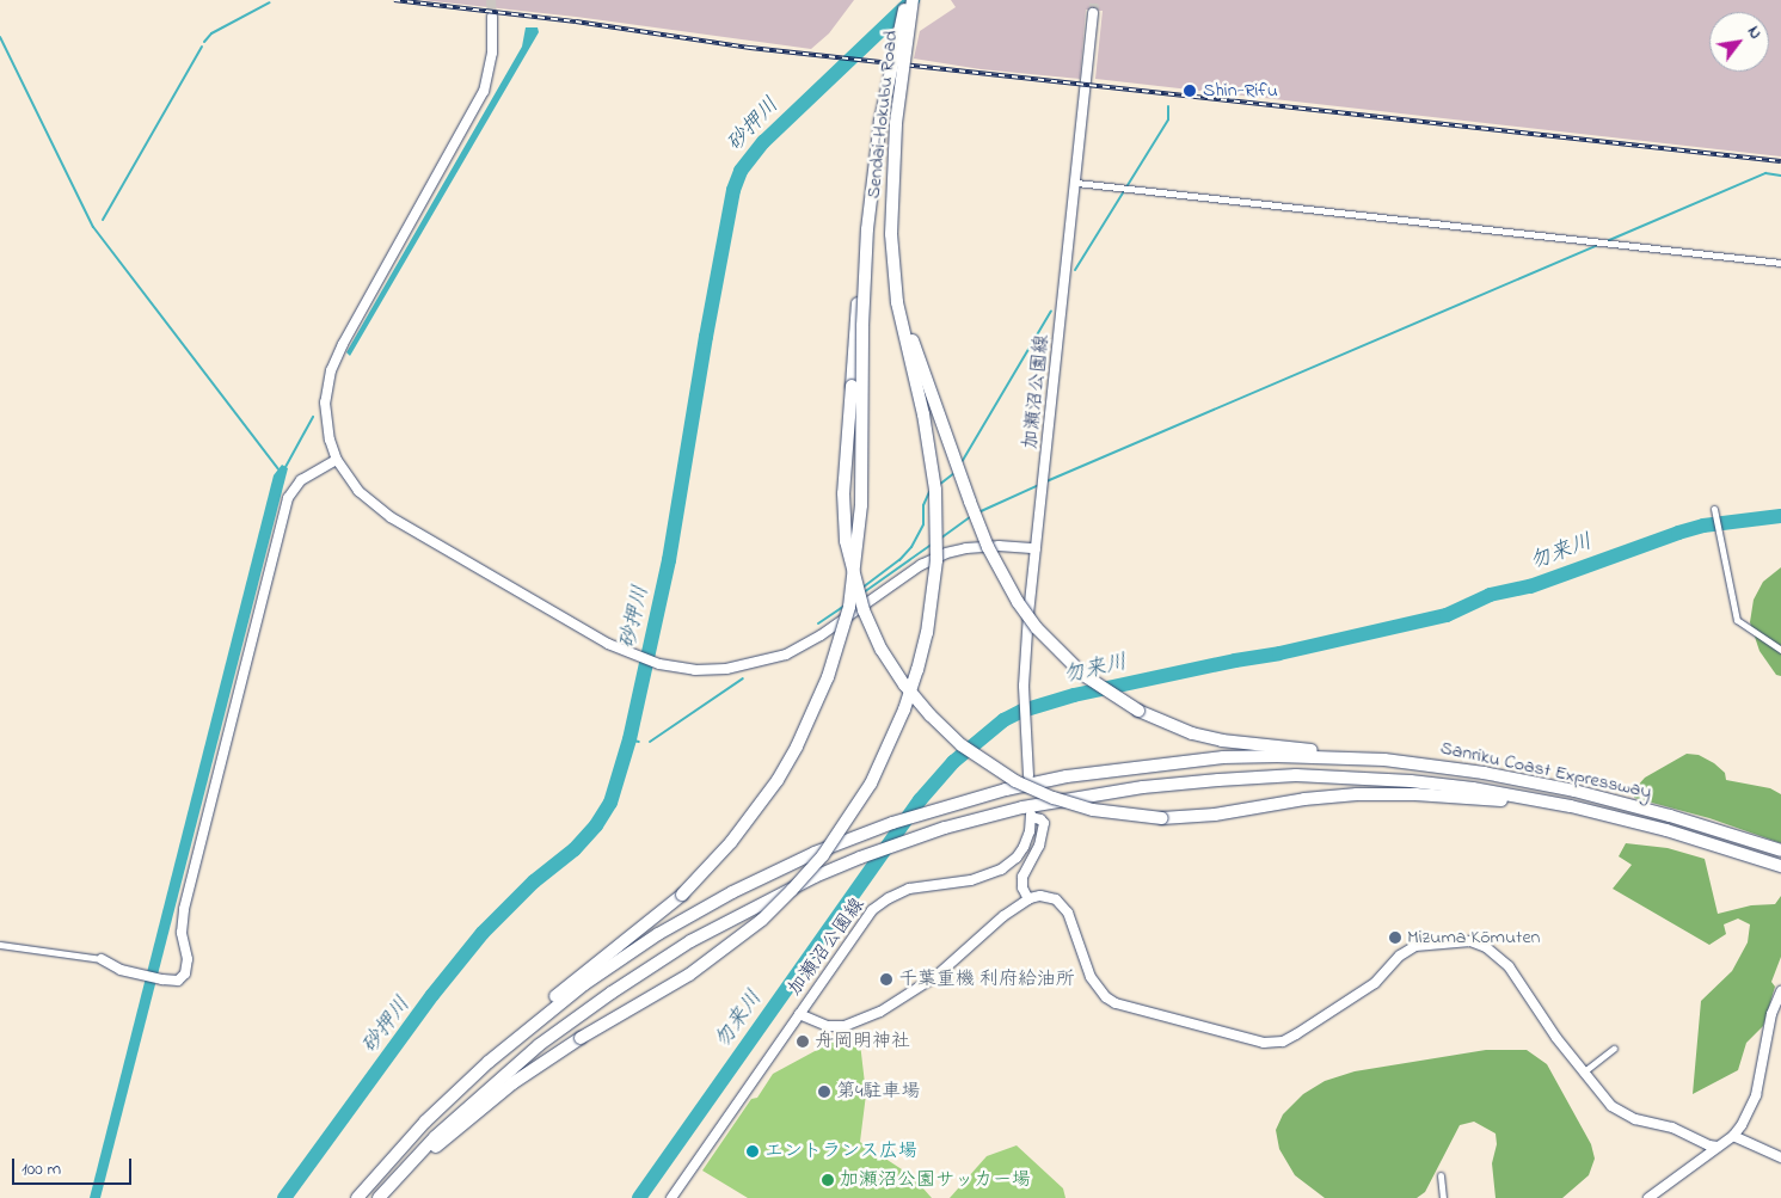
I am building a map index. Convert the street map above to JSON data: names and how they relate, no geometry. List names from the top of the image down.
{
  "streets": {
    "highway": ["Sendai-Hokubu Road", "Sanriku Coast Expressway"],
    "street": ["加瀬沼公園線"]
  },
  "crossings": [
    ["加瀬沼公園線", "Sanriku Coast Expressway"]
  ],
  "water": ["砂押川", "勿来川"],
  "places": [
    "Shin-Rifu",
    "Mizuma Kōmuten",
    "千葉重機 利府給油所",
    "舟岡明神社",
    "第4駐車場",
    "エントランス広場",
    "加瀬沼公園サッカー場"
  ],
  "scale_bar": "100 m",
  "north": "top right"
}
